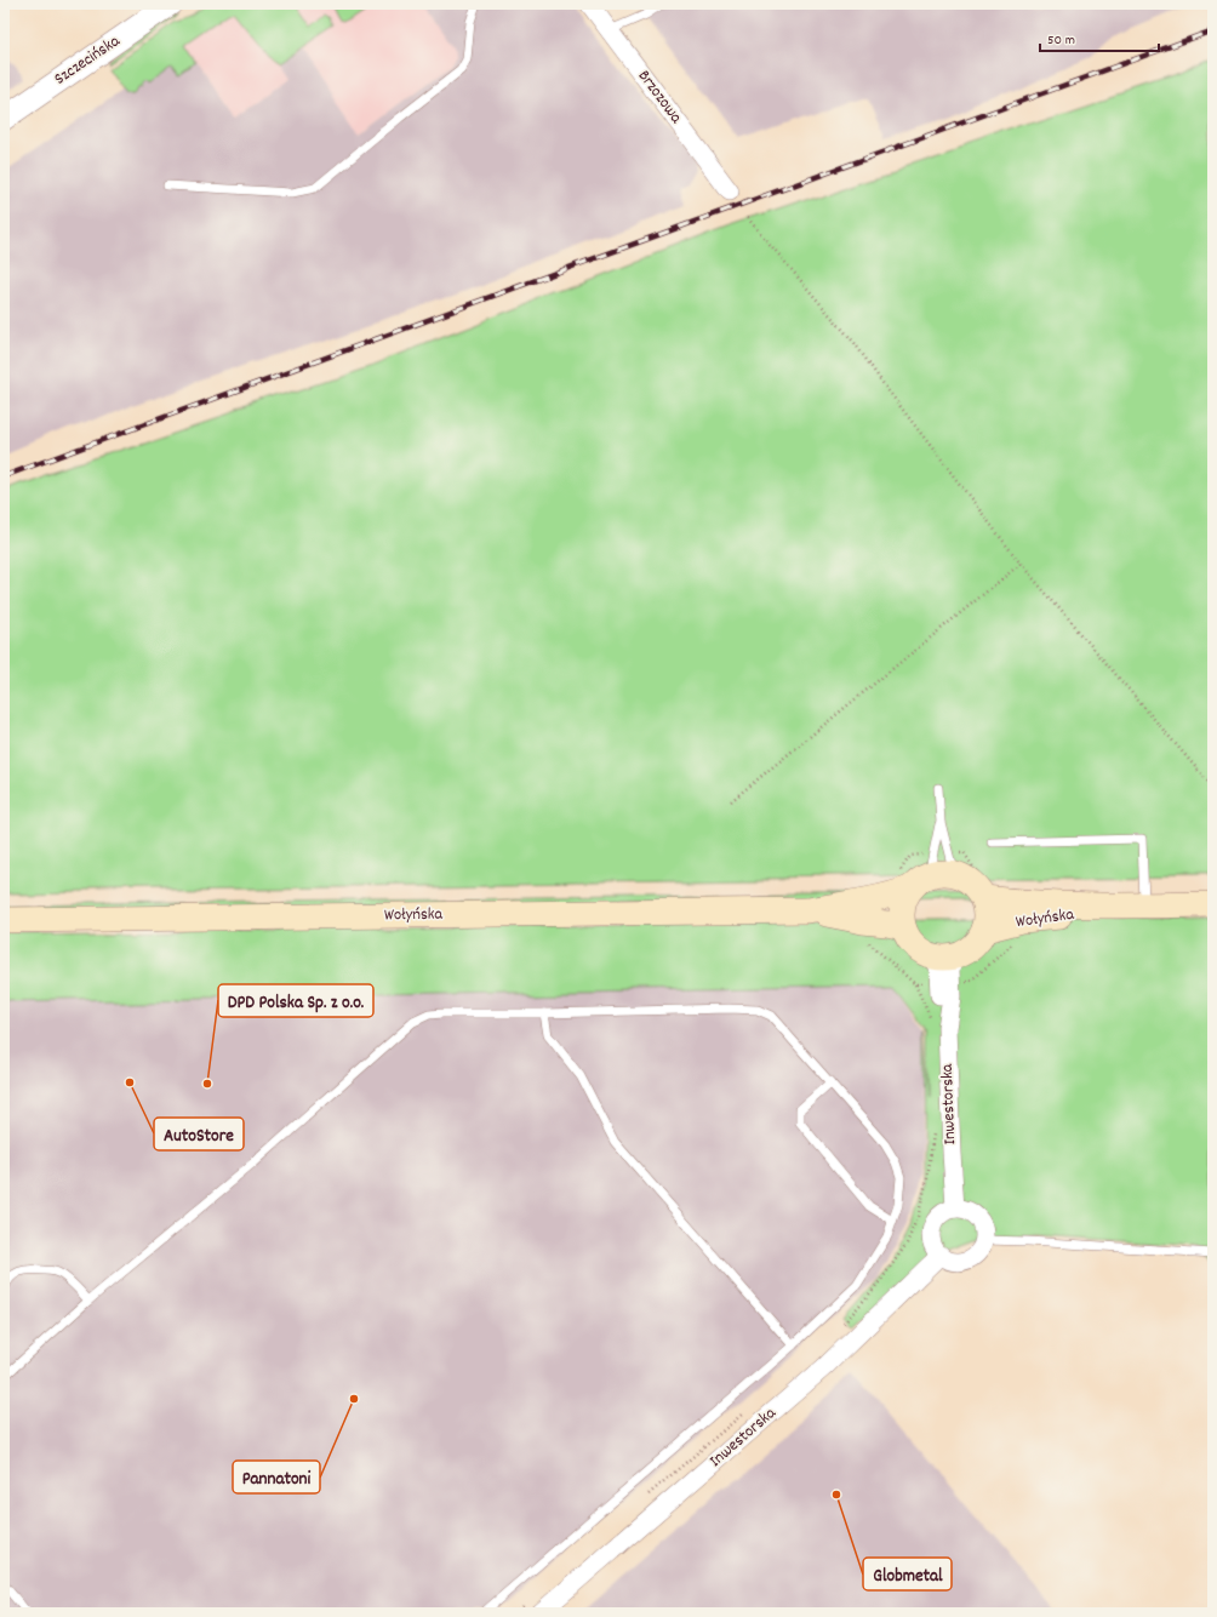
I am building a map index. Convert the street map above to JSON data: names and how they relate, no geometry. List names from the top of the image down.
{
  "streets": {
    "main road": ["Wołyńska"],
    "street": ["Szczecińska", "Brzozowa", "Inwestorska"]
  },
  "crossings": [
    ["Wołyńska", "Inwestorska"]
  ],
  "places": [
    "AutoStore",
    "DPD Polska Sp. z o.o.",
    "Pannatoni",
    "Globmetal"
  ],
  "scale_bar": "50 m"
}
